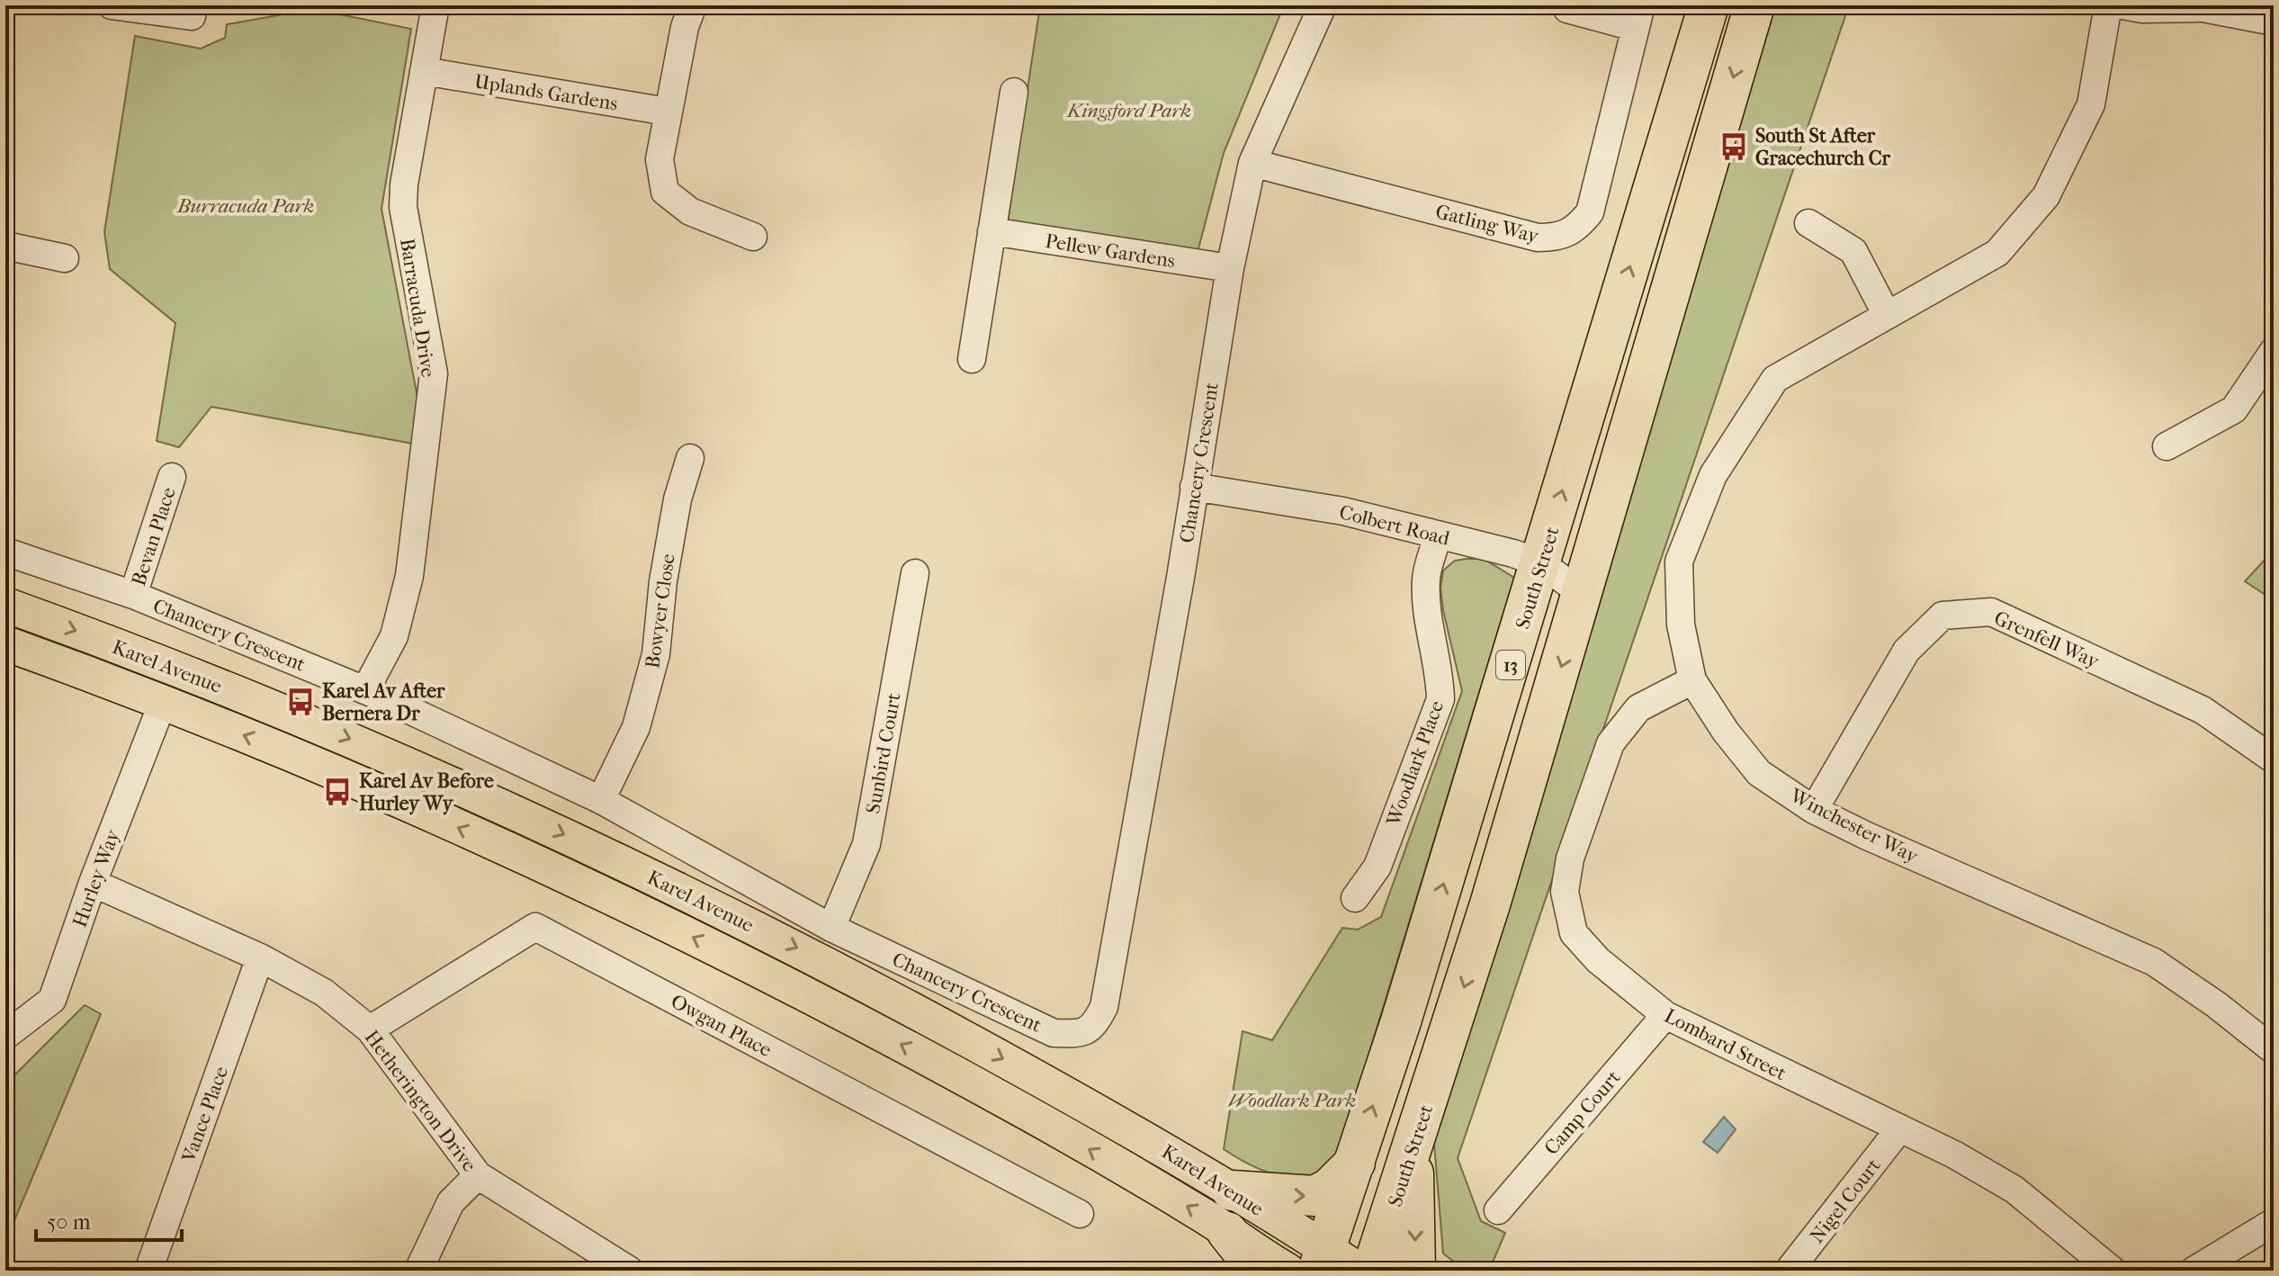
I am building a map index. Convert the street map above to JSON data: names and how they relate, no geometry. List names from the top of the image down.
{
  "streets": {
    "highway": ["South Street", "13"],
    "main road": ["Karel Avenue"],
    "street": [
      "Uplands Gardens",
      "Gatling Way",
      "Pellew Gardens",
      "Barracuda Drive",
      "Chancery Crescent",
      "Colbert Road",
      "Bevan Place",
      "Bowyer Close",
      "Grenfell Way",
      "Sunbird Court",
      "Woodlark Place",
      "Winchester Way",
      "Hurley Way",
      "Owgan Place",
      "Lombard Street",
      "Hetherington Drive",
      "Camp Court",
      "Vance Place",
      "Nigel Court"
    ]
  },
  "crossings": [
    ["Uplands Gardens", "Barracuda Drive"],
    ["Gatling Way", "Chancery Crescent"],
    ["Pellew Gardens", "Chancery Crescent"],
    ["Barracuda Drive", "Chancery Crescent"],
    ["Chancery Crescent", "Colbert Road"],
    ["Chancery Crescent", "Bevan Place"],
    ["Chancery Crescent", "Bowyer Close"],
    ["Chancery Crescent", "Sunbird Court"],
    ["Colbert Road", "South Street"],
    ["Colbert Road", "Woodlark Place"],
    ["South Street", "Karel Avenue"],
    ["Grenfell Way", "Winchester Way"],
    ["Karel Avenue", "Hurley Way"],
    ["Winchester Way", "Lombard Street"],
    ["Hurley Way", "Hetherington Drive"],
    ["Owgan Place", "Hetherington Drive"],
    ["Lombard Street", "Camp Court"],
    ["Lombard Street", "Nigel Court"],
    ["Hetherington Drive", "Vance Place"]
  ],
  "parks": ["Kingsford Park", "Burracuda Park", "Woodlark Park"],
  "places": {
    "bus stop": ["South St After Gracechurch Cr", "Karel Av After Bernera Dr", "Karel Av Before Hurley Wy"]
  },
  "scale_bar": "50 m"
}
